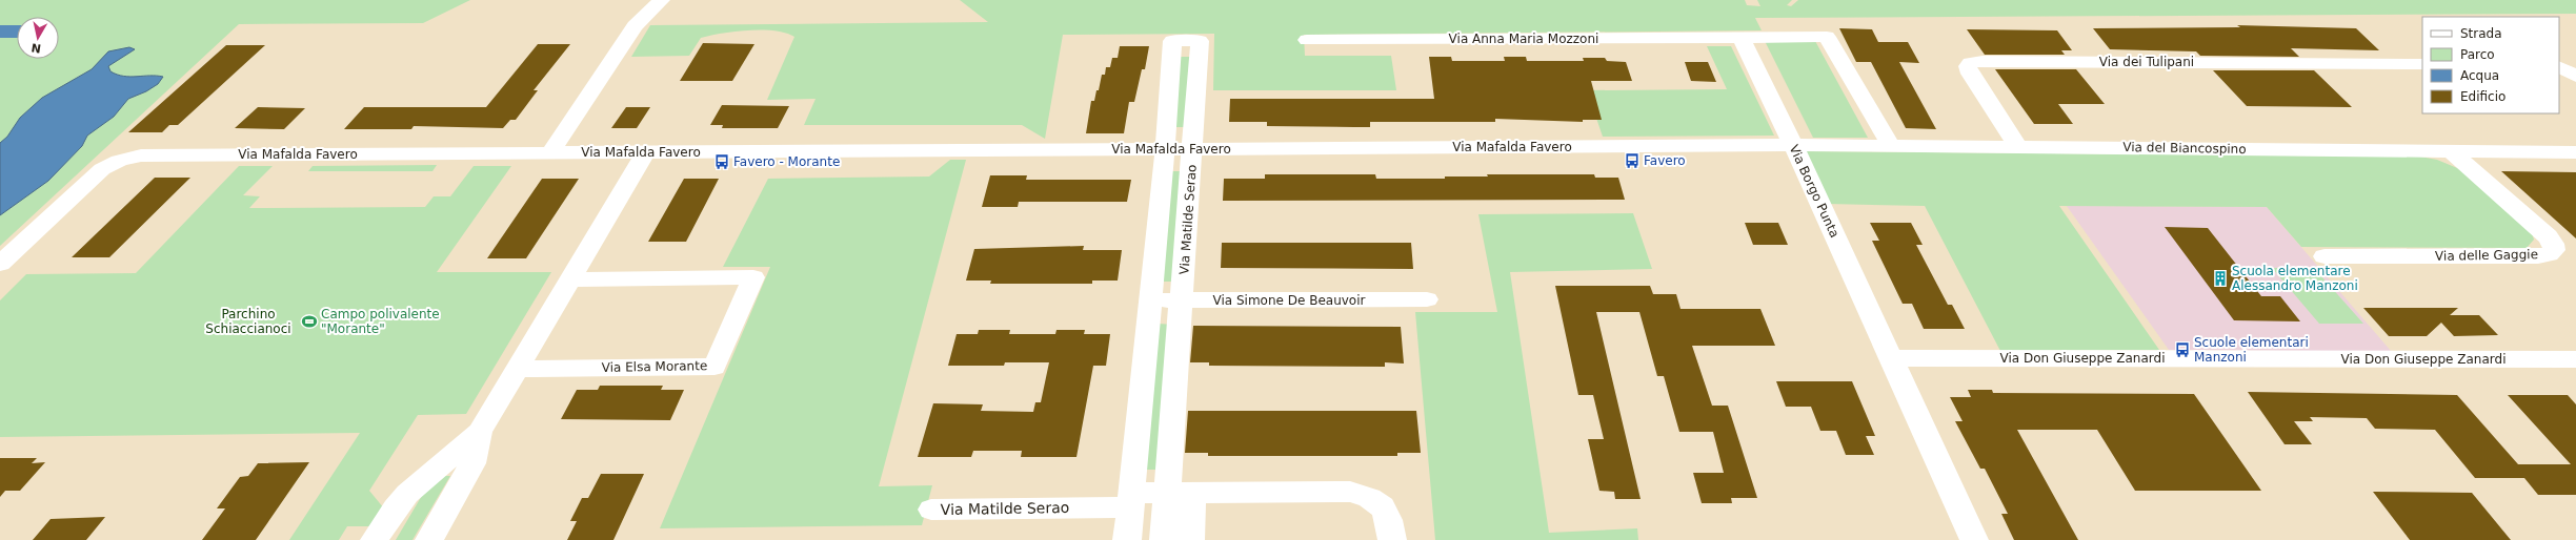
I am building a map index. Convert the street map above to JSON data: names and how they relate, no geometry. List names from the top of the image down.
{
  "streets": {
    "street": [
      "Via Anna Maria Mozzoni",
      "Via dei Tulipani",
      "Via Mafalda Favero",
      "Via del Biancospino",
      "Via Borgo Punta",
      "Via Matilde Serao",
      "Via delle Gaggie",
      "Via Simone De Beauvoir",
      "Via Don Giuseppe Zanardi",
      "Via Elsa Morante"
    ]
  },
  "crossings": [
    ["Via Anna Maria Mozzoni", "Via Borgo Punta"],
    ["Via dei Tulipani", "Via del Biancospino"],
    ["Via Mafalda Favero", "Via del Biancospino"],
    ["Via Mafalda Favero", "Via Borgo Punta"],
    ["Via Mafalda Favero", "Via Matilde Serao"],
    ["Via del Biancospino", "Via Borgo Punta"],
    ["Via del Biancospino", "Via delle Gaggie"],
    ["Via Borgo Punta", "Via Don Giuseppe Zanardi"],
    ["Via Matilde Serao", "Via Simone De Beauvoir"]
  ],
  "parks": ["Parchino Schiaccianoci"],
  "places": {
    "bus stop": ["Favero", "Favero - Morante", "Scuole elementari Manzoni"],
    "building": ["Scuola elementare Alessandro Manzoni"],
    "sports": ["Campo polivalente \"Morante\""]
  },
  "legend": [
    "Strada",
    "Parco",
    "Acqua",
    "Edificio"
  ],
  "north": "bottom"
}
